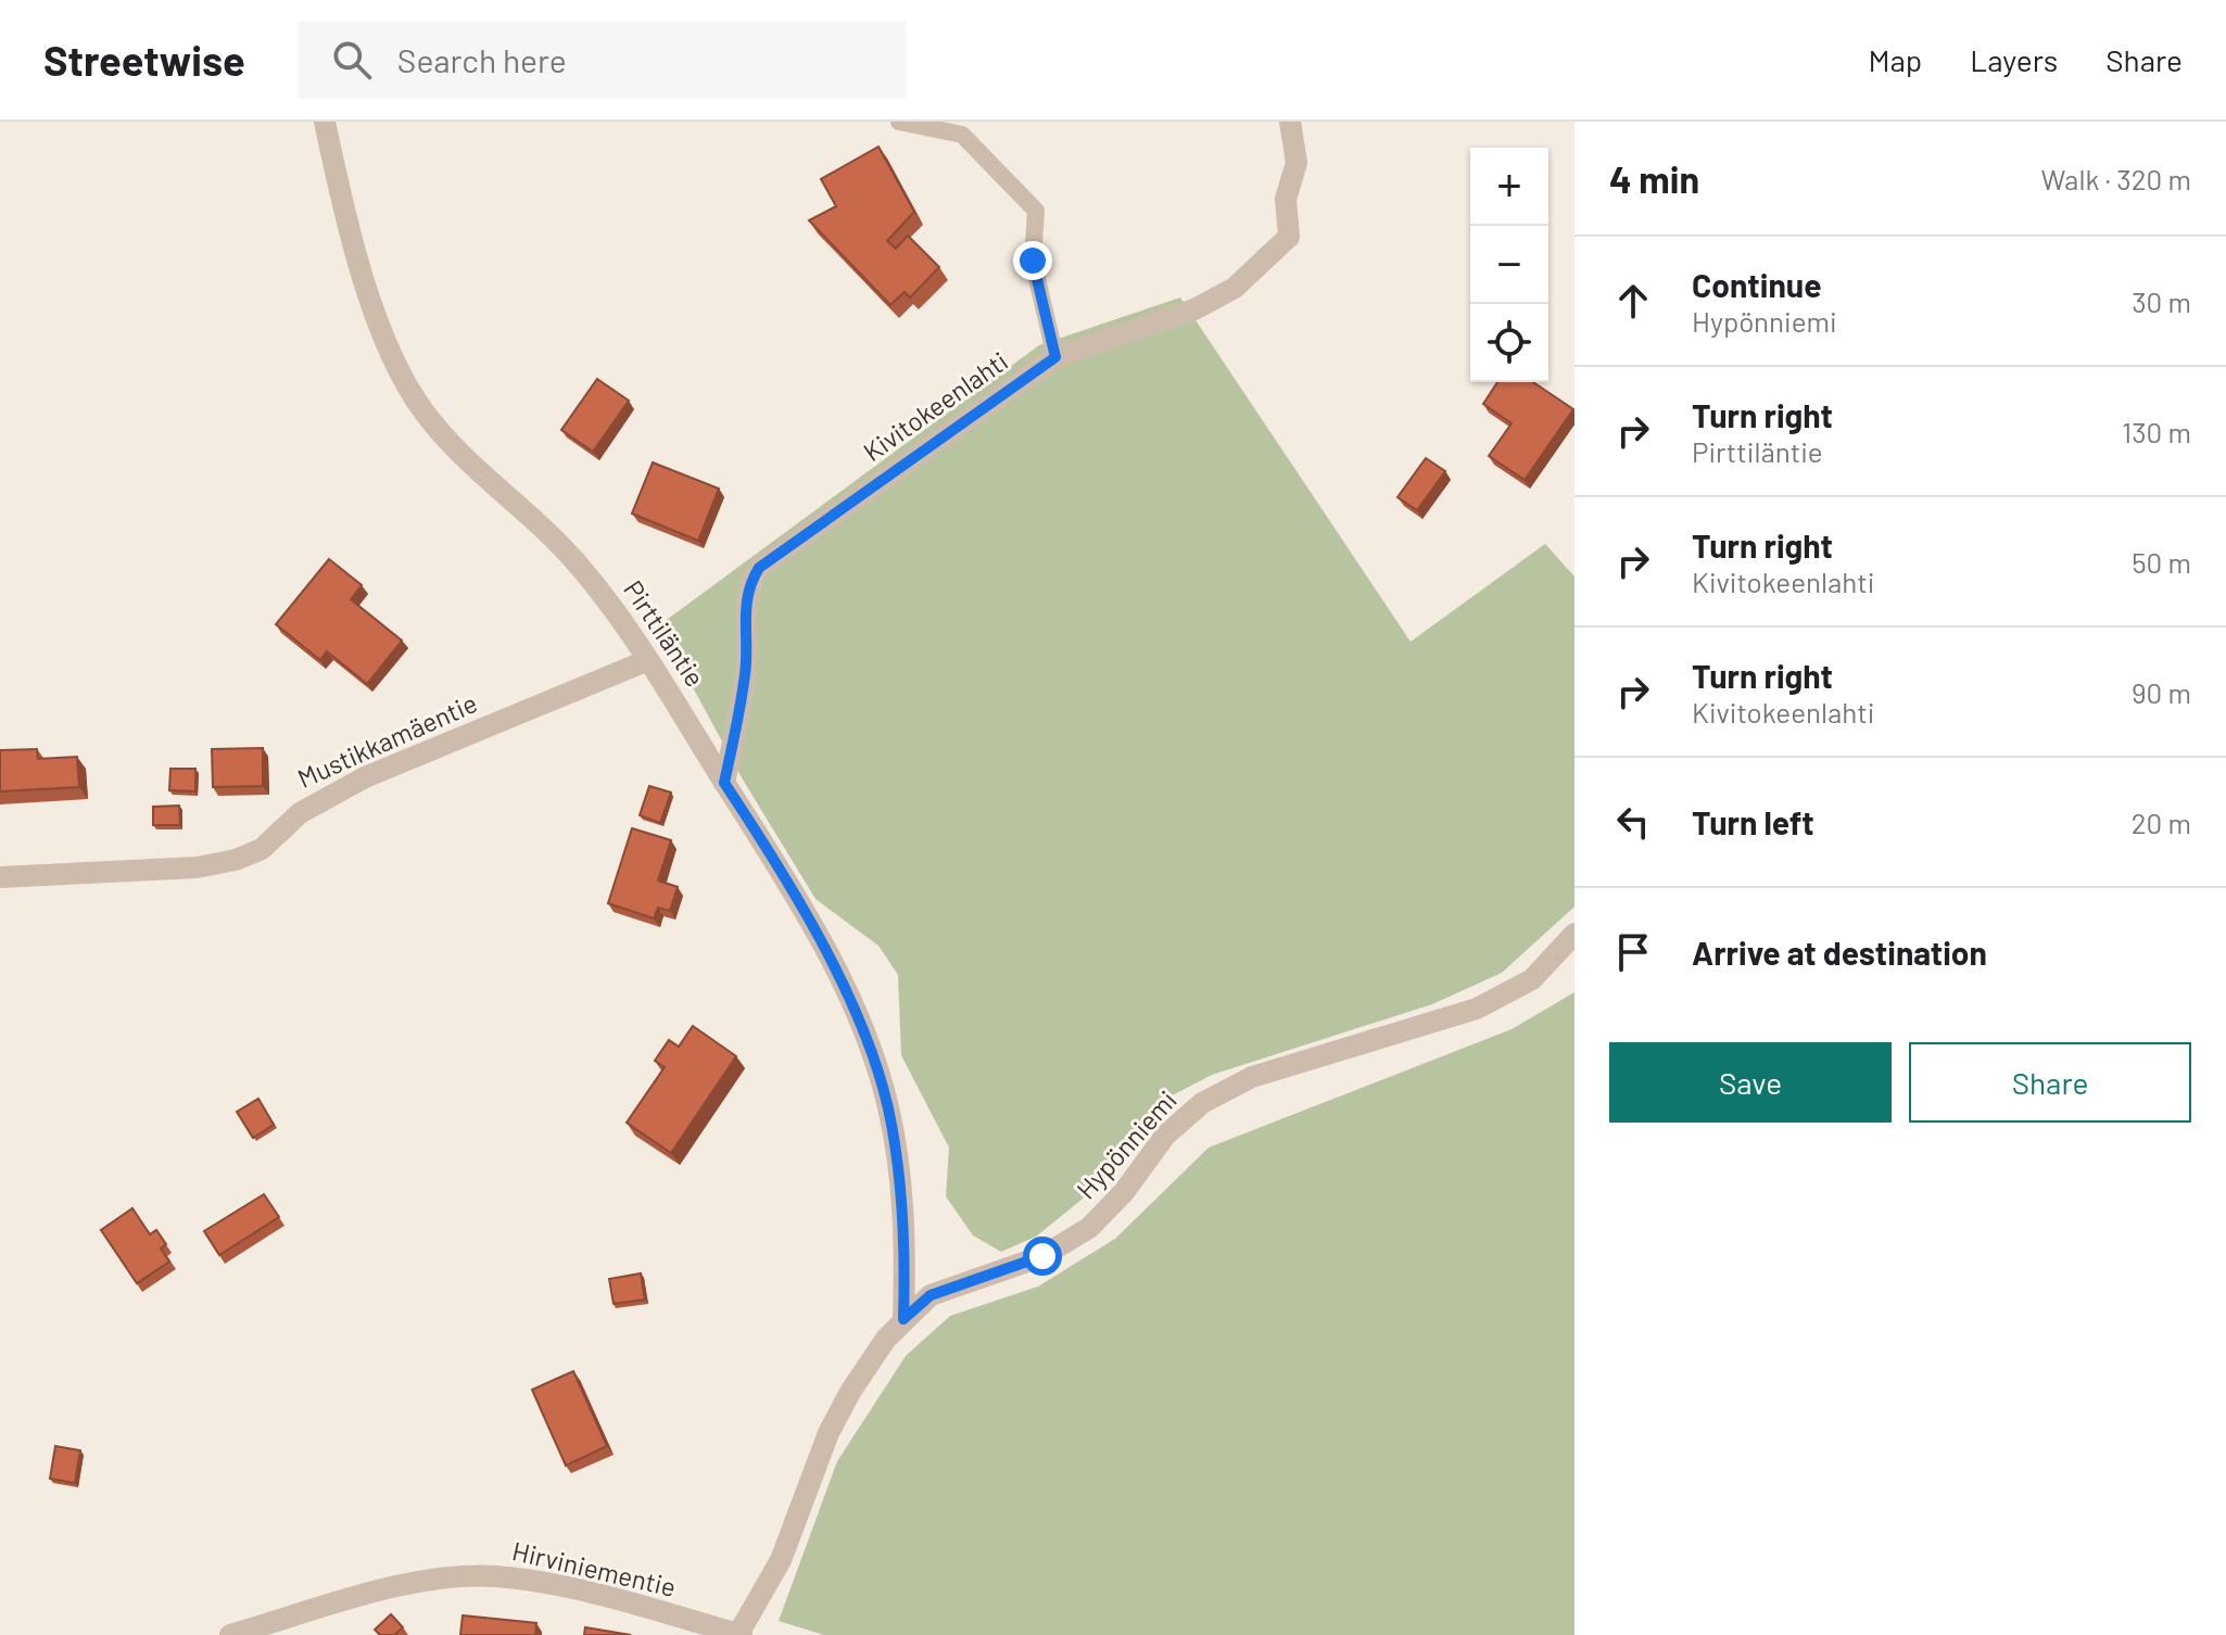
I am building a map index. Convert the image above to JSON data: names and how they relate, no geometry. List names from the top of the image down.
{
  "streets": {
    "street": [
      "Kivitokeenlahti",
      "Pirttiläntie",
      "Mustikkamäentie",
      "Hypönniemi",
      "Hirviniementie"
    ]
  },
  "crossings": [
    ["Kivitokeenlahti", "Pirttiläntie"],
    ["Pirttiläntie", "Mustikkamäentie"],
    ["Pirttiläntie", "Hypönniemi"],
    ["Hypönniemi", "Hirviniementie"]
  ],
  "page": {
    "header": "Streetwise",
    "search": "Search here",
    "nav": ["Map", "Layers", "Share"],
    "heading": ["4 min", "Walk · 320 m"],
    "map_buttons": ["+", "−"],
    "list": [
      ["Continue", "Hypönniemi", "30 m"],
      ["Turn right", "Pirttiläntie", "130 m"],
      ["Turn right", "Kivitokeenlahti", "50 m"],
      ["Turn right", "Kivitokeenlahti", "90 m"],
      ["Turn left", "20 m"],
      "Arrive at destination"
    ],
    "buttons": ["Save", "Share"]
  }
}
